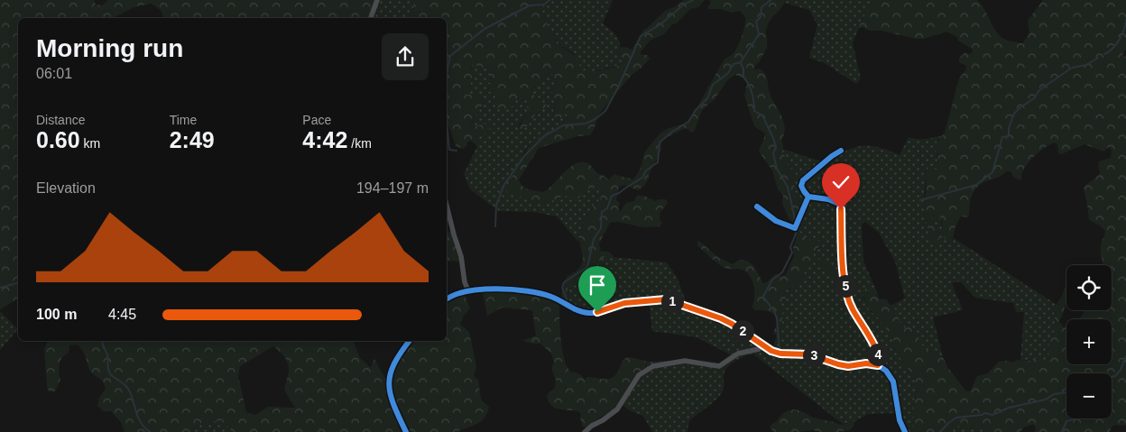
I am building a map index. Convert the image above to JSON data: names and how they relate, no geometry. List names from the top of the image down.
{
  "page": {
    "heading": ["Morning run", "06:01"],
    "stats": [
      ["Distance", "0.60 km"],
      ["Time", "2:49"],
      ["Pace", "4:42 /km"]
    ],
    "chart": ["Elevation", "194–197 m"],
    "map_buttons": ["+", "−"],
    "pins": [
      "5",
      "1",
      "2",
      "4",
      "3"
    ],
    "list": [
      {
        "name": "100 m",
        "note": "4:45"
      }
    ]
  }
}
